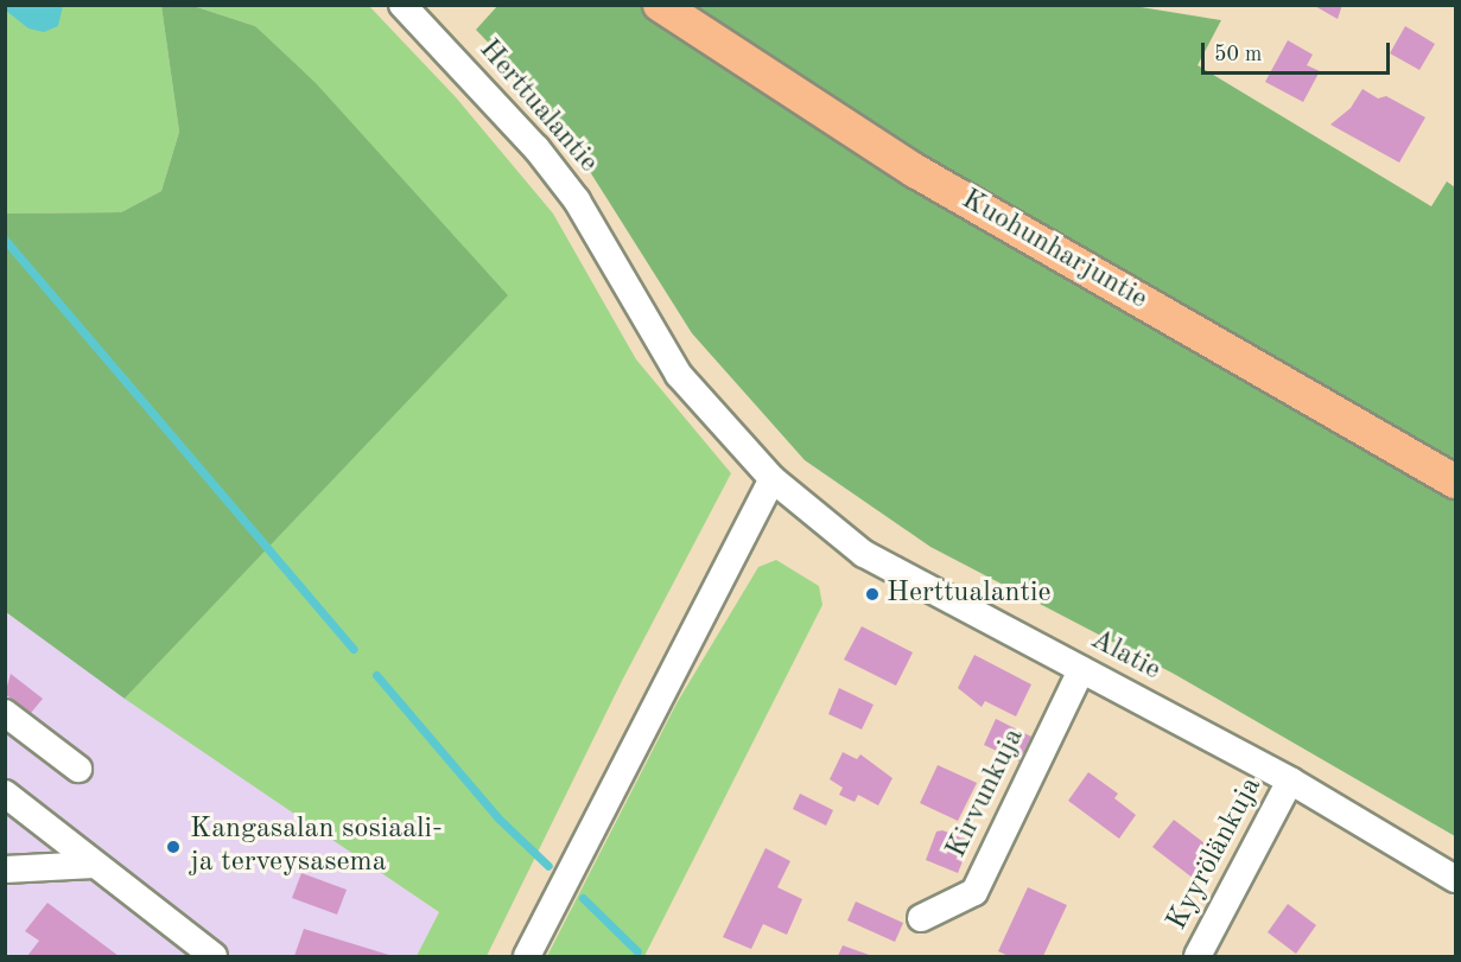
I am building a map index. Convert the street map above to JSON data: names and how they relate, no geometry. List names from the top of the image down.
{
  "streets": {
    "main road": ["Kuohunharjuntie"],
    "street": [
      "Herttualantie",
      "Alatie",
      "Kirvunkuja",
      "Kyyrölänkuja"
    ]
  },
  "crossings": [
    ["Herttualantie", "Alatie"],
    ["Alatie", "Kirvunkuja"],
    ["Alatie", "Kyyrölänkuja"]
  ],
  "places": ["Herttualantie", "Kangasalan sosiaali- ja terveysasema"],
  "scale_bar": "50 m"
}
